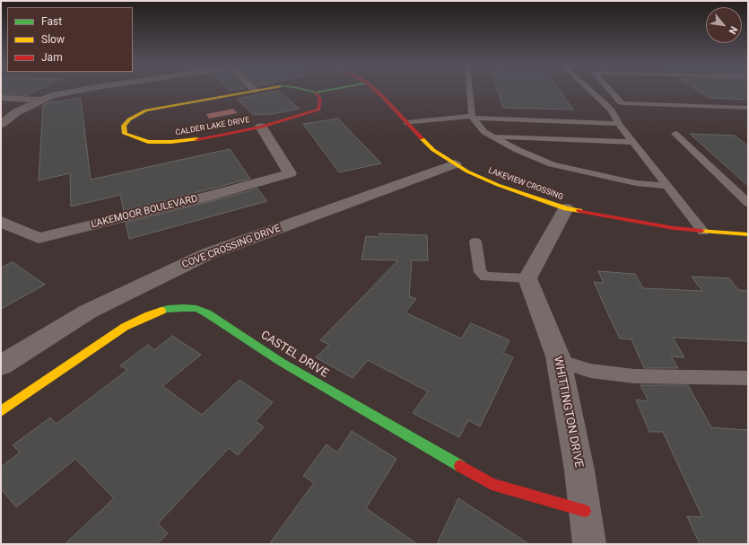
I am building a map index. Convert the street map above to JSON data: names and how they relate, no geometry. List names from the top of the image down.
{
  "streets": {
    "street": [
      "CALDER LAKE DRIVE",
      "LAKEVIEW CROSSING",
      "LAKEMOOR BOULEVARD",
      "COVE CROSSING DRIVE",
      "CASTEL DRIVE",
      "WHITTINGTON DRIVE"
    ]
  },
  "crossings": [
    ["CALDER LAKE DRIVE", "LAKEMOOR BOULEVARD"],
    ["LAKEVIEW CROSSING", "COVE CROSSING DRIVE"],
    ["CASTEL DRIVE", "WHITTINGTON DRIVE"]
  ],
  "legend": ["Fast", "Slow", "Jam"],
  "north": "bottom right"
}
